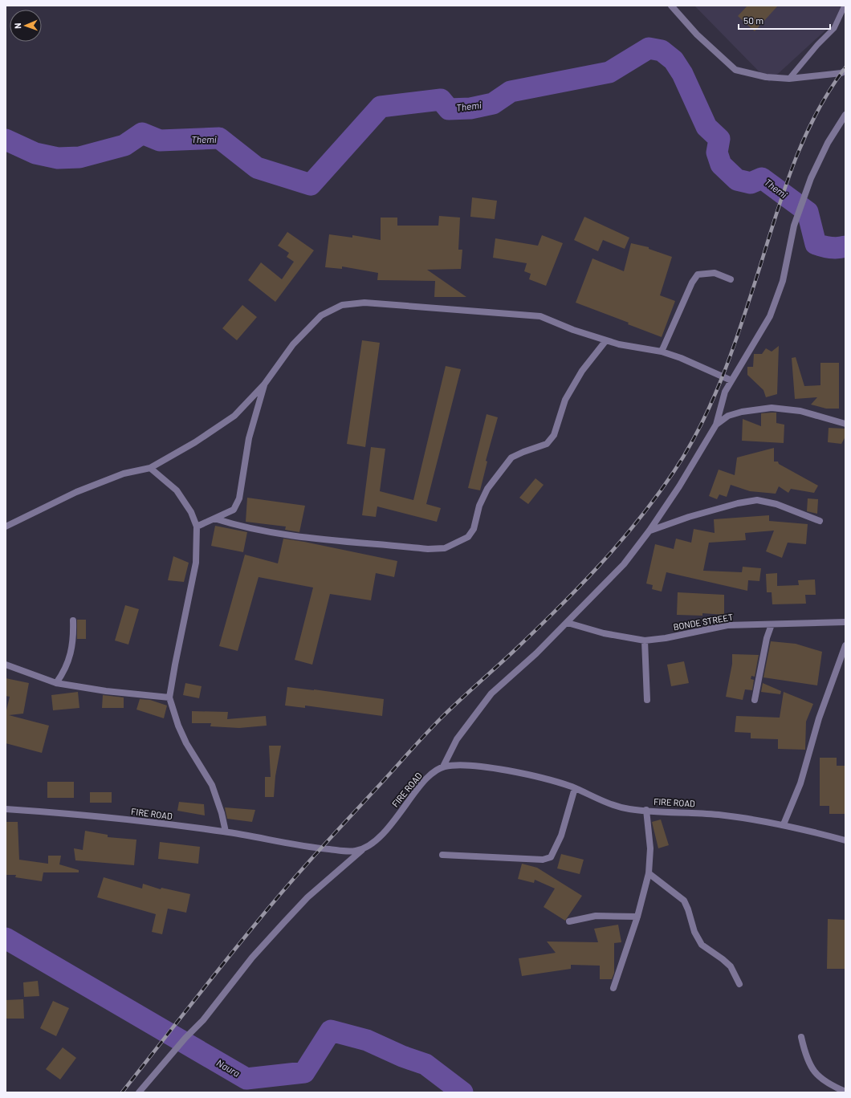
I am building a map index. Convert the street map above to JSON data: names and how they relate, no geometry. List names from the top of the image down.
{
  "streets": {
    "street": ["BONDE STREET", "FIRE ROAD"]
  },
  "water": ["Themi", "Naura"],
  "scale_bar": "50 m",
  "north": "left"
}
